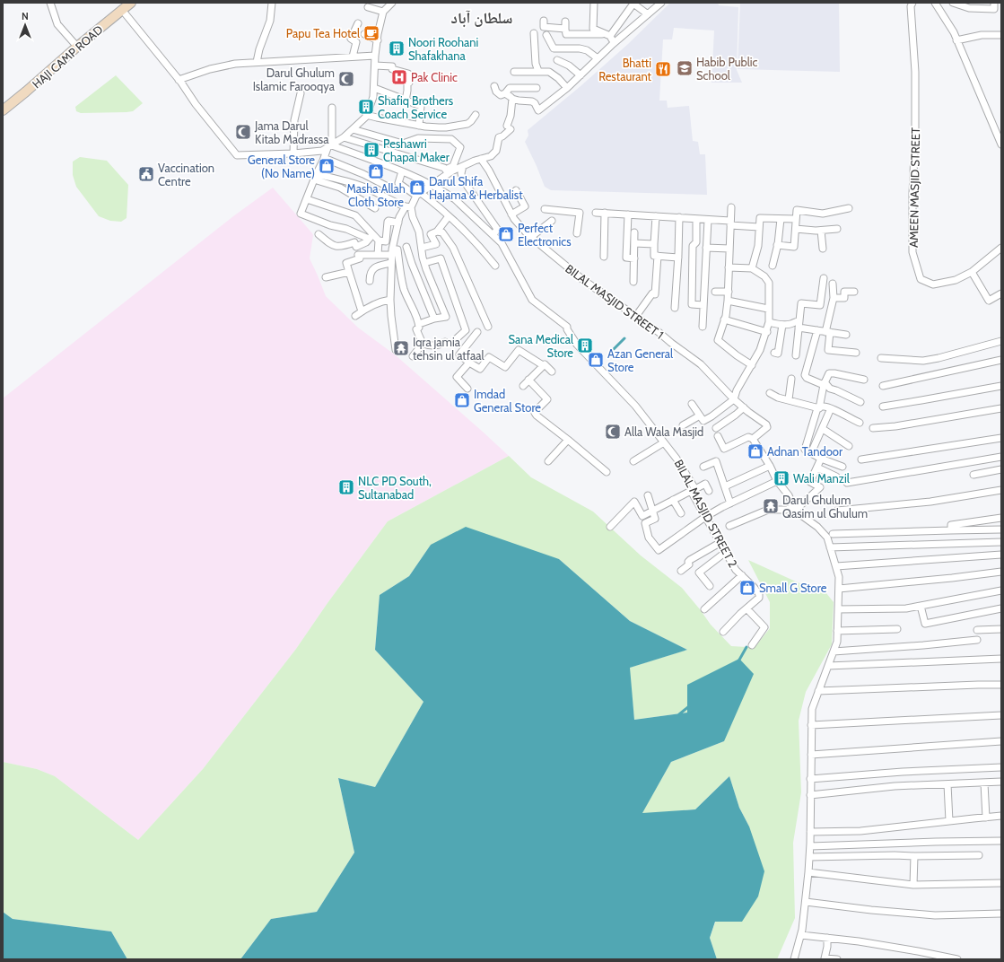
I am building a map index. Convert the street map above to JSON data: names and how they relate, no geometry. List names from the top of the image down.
{
  "streets": {
    "street": [
      "HAJI CAMP ROAD",
      "AMEEN MASJID STREET",
      "BILAL MASJID STREET 1",
      "BILAL MASJID STREET 2"
    ]
  },
  "districts": ["سلطان آباد"],
  "places": {
    "cafe": ["Papu Tea Hotel"],
    "building": [
      "Noori Roohani Shafakhana",
      "Shafiq Brothers Coach Service",
      "Peshawri Chapal Maker",
      "Sana Medical Store",
      "Wali Manzil",
      "NLC PD South, Sultanabad"
    ],
    "school or university": ["Habib Public School"],
    "restaurant": ["Bhatti Restaurant"],
    "hospital": ["Pak Clinic"],
    "mosque": ["Darul Ghulum Islamic Farooqya", "Jama Darul Kitab Madrassa", "Alla Wala Masjid"],
    "shop": [
      "General Store (No Name)",
      "Masha Allah Cloth Store",
      "Darul Shifa Hajama & Herbalist",
      "Perfect Electronics",
      "Azan General Store",
      "Imdad General Store",
      "Adnan Tandoor",
      "Small G Store"
    ],
    "public building": ["Vaccination Centre"],
    "temple": ["Iqra jamia tehsin ul atfaal", "Darul Ghulum Qasim ul Ghulum"]
  },
  "north": "top"
}
